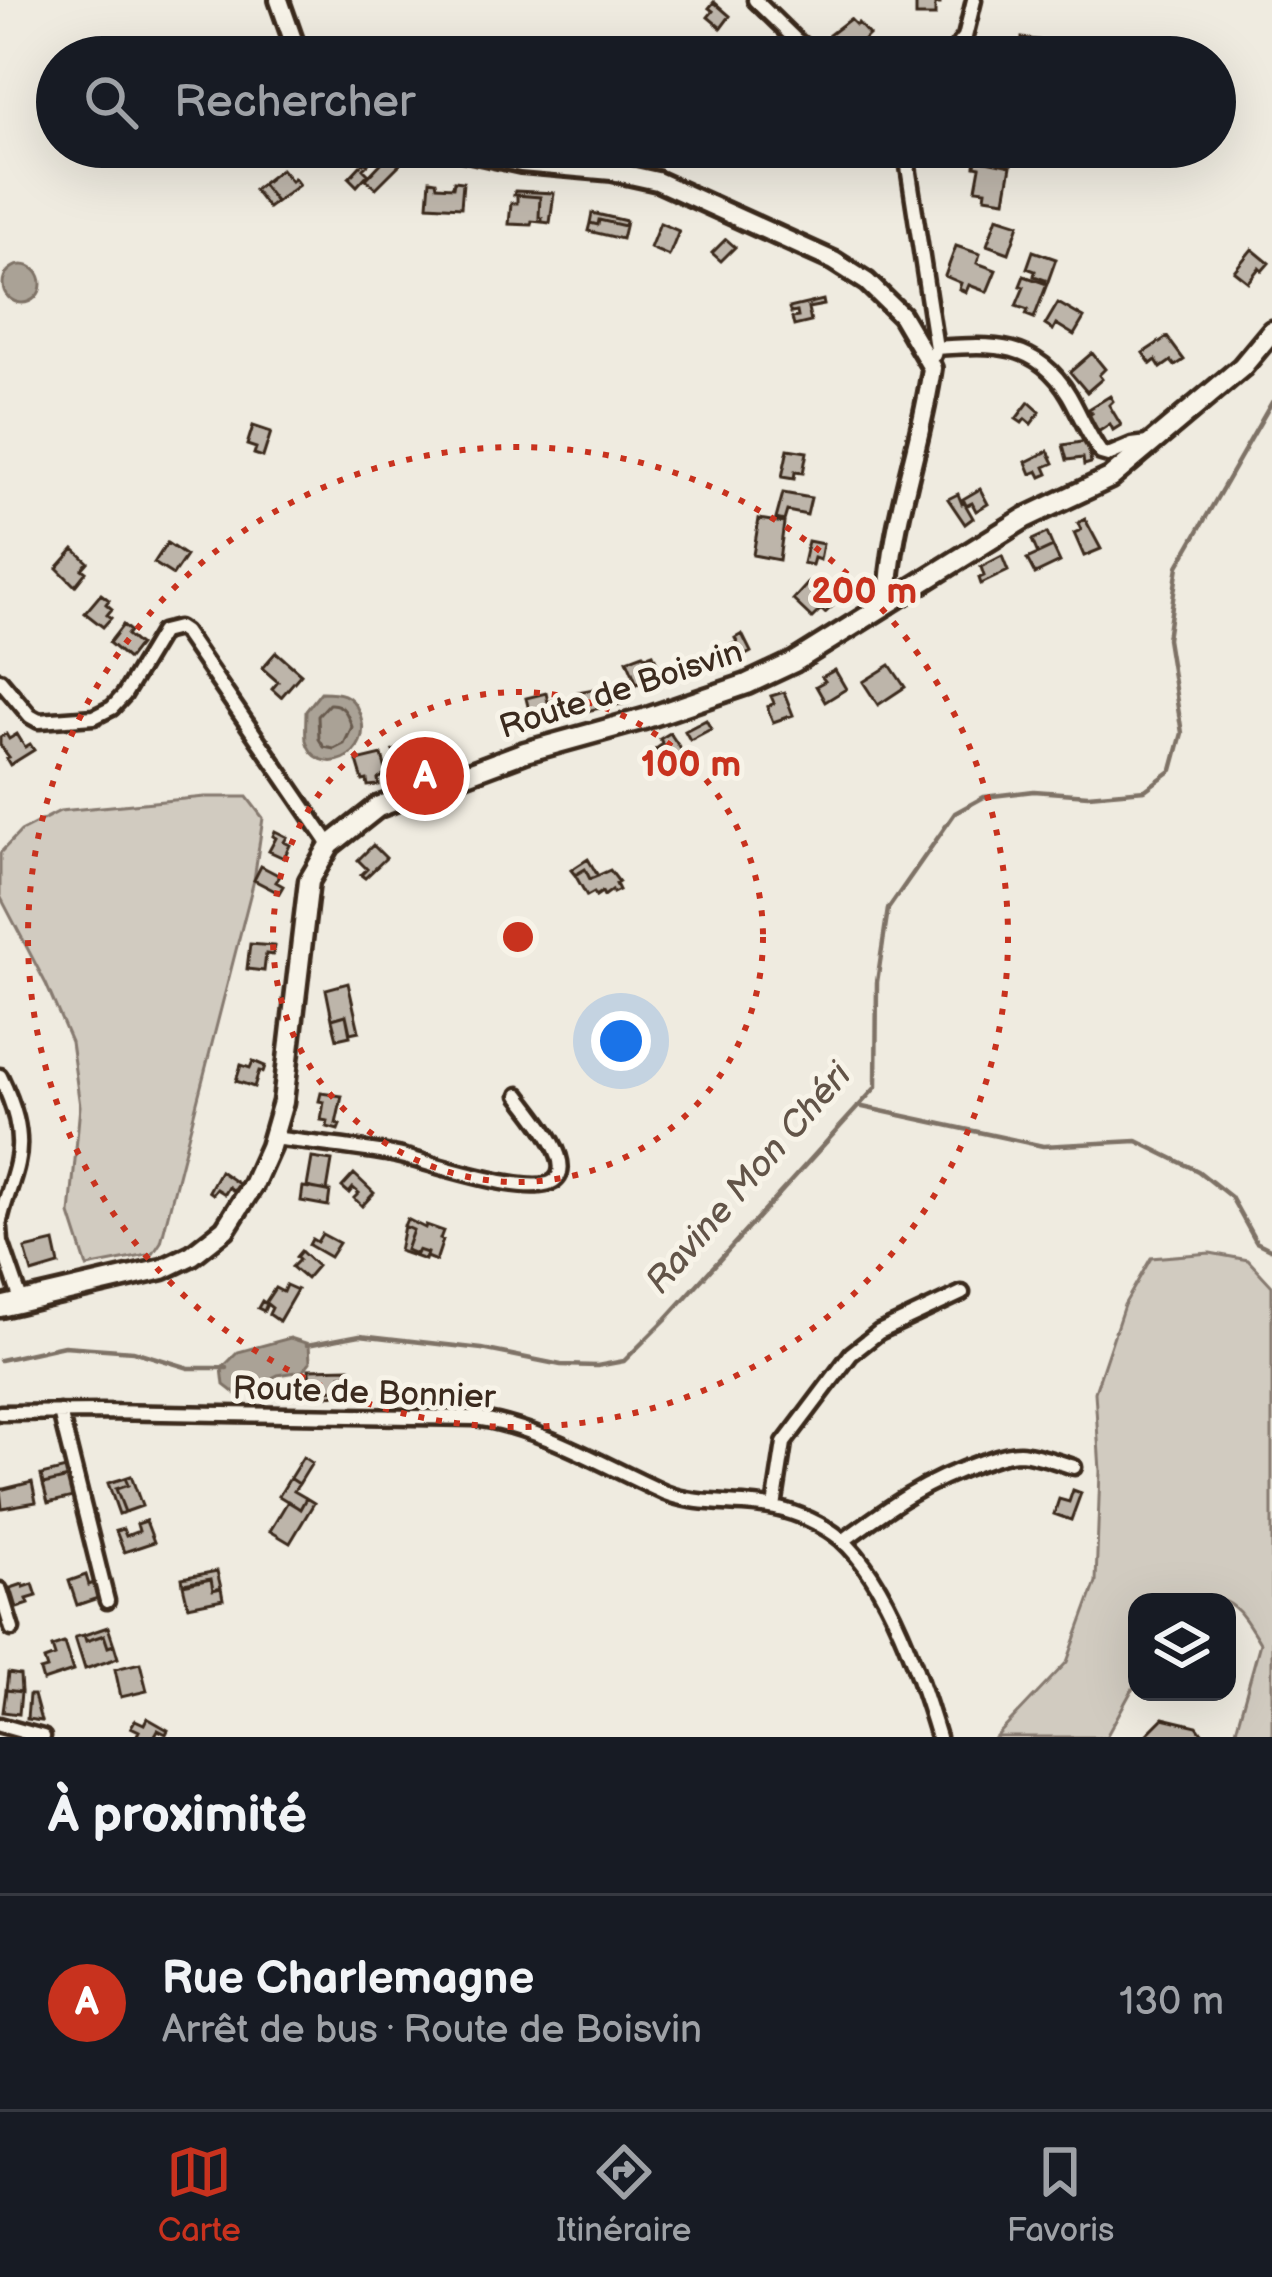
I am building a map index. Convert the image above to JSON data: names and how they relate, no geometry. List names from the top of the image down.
{
  "streets": {
    "main road": ["Route de Boisvin"],
    "street": ["Route de Bonnier"]
  },
  "water": ["Ravine Mon Chéri"],
  "page": {
    "search": "Rechercher",
    "pins": "A",
    "heading": "À proximité",
    "list": [
      {
        "mark": "A",
        "name": "Rue Charlemagne",
        "note": "Arrêt de bus · Route de Boisvin",
        "value": "130 m"
      }
    ],
    "nav": ["Carte", "Itinéraire", "Favoris"]
  },
  "rings": ["200 m", "100 m"]
}
